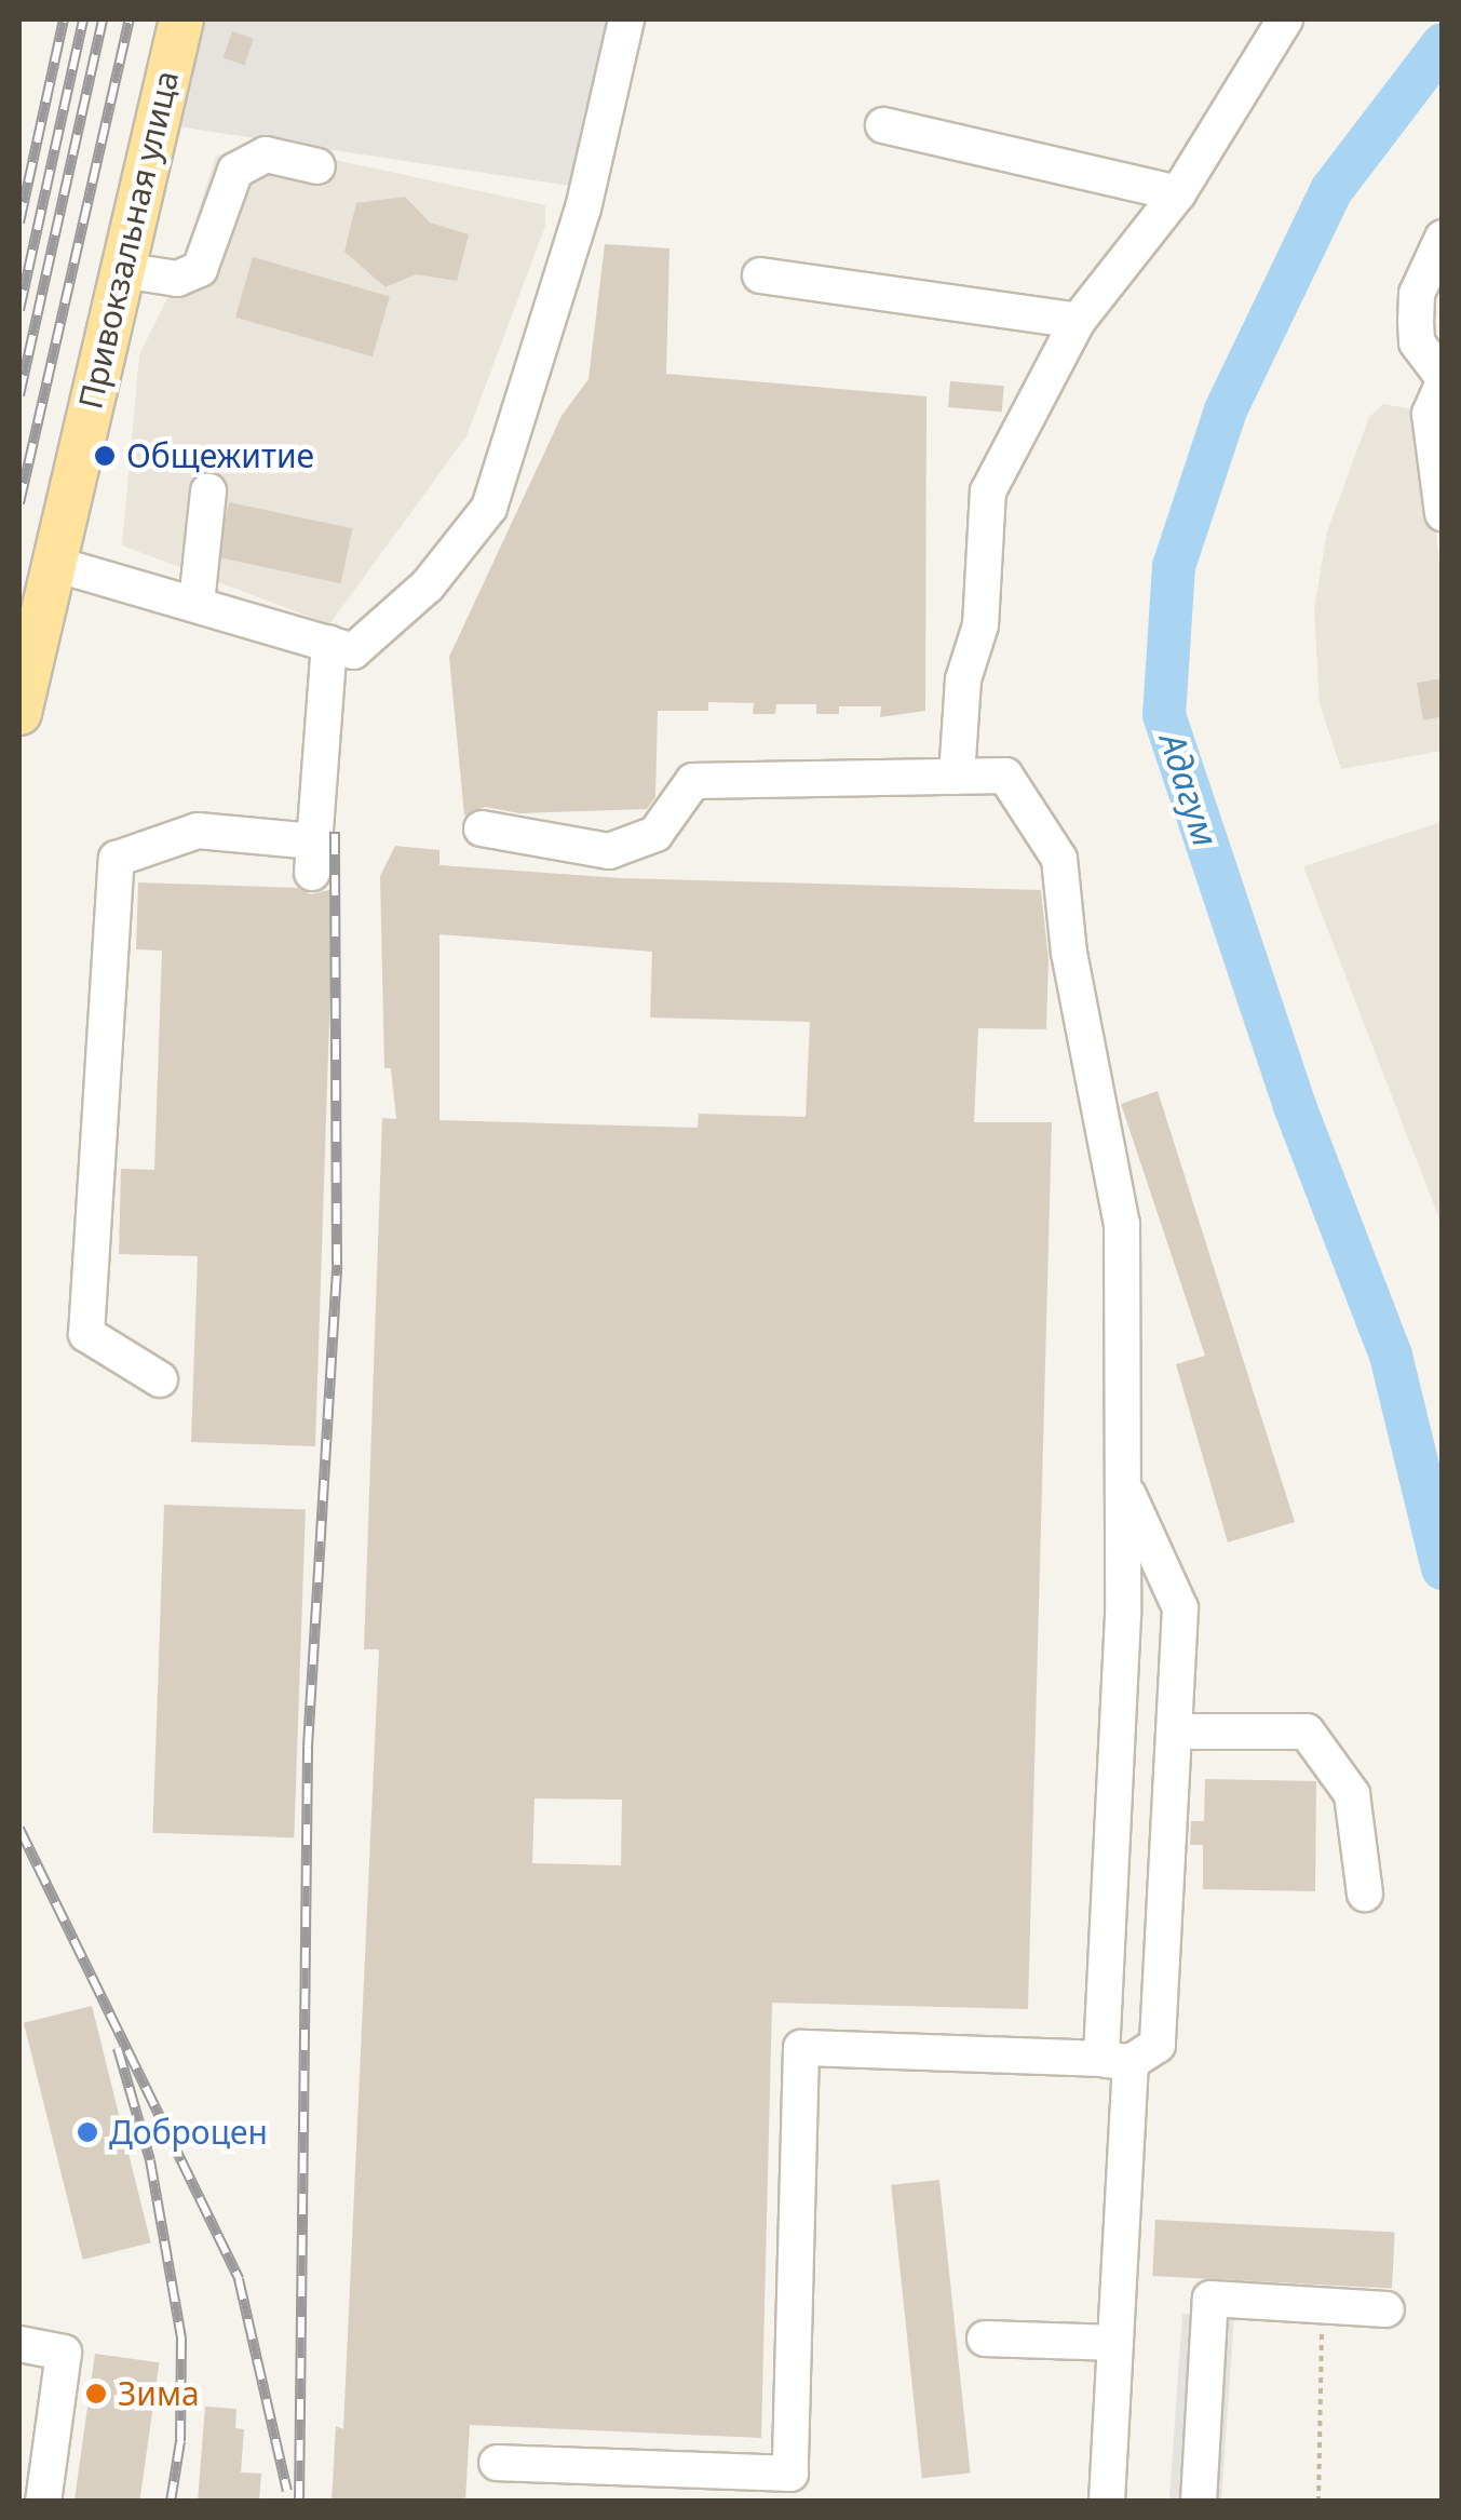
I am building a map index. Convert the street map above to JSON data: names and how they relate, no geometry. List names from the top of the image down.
{
  "streets": {
    "main road": ["Привокзальная улица"]
  },
  "water": ["Адагум"],
  "places": ["Общежитие", "Доброцен", "Зима"]
}
